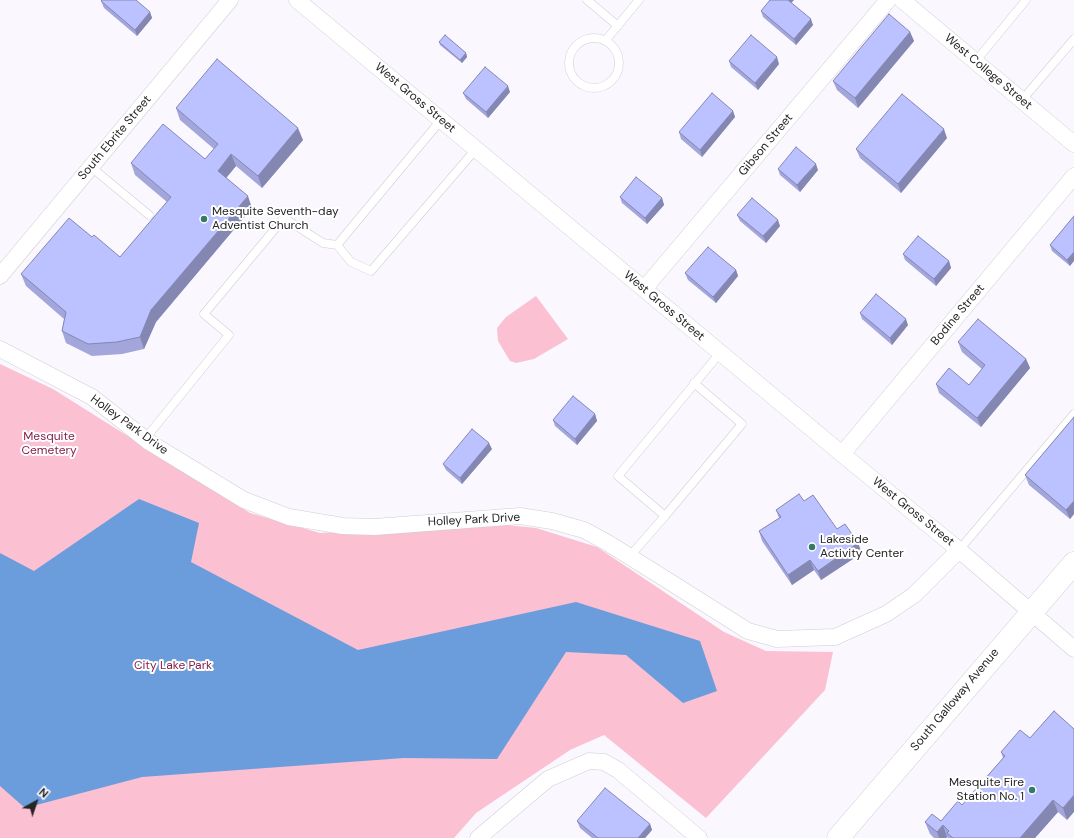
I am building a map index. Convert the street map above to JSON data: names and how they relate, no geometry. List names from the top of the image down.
{
  "streets": {
    "main road": ["South Galloway Avenue"],
    "street": [
      "West College Street",
      "West Gross Street",
      "South Ebrite Street",
      "Gibson Street",
      "Bodine Street",
      "Holley Park Drive"
    ]
  },
  "crossings": [
    ["West Gross Street", "Gibson Street"],
    ["West Gross Street", "Bodine Street"],
    ["West Gross Street", "Holley Park Drive"],
    ["West Gross Street", "South Galloway Avenue"]
  ],
  "parks": ["Mesquite Cemetery", "City Lake Park"],
  "places": ["Mesquite Seventh-day Adventist Church", "Lakeside Activity Center", "Mesquite Fire Station No. 1"],
  "north": "top right"
}
